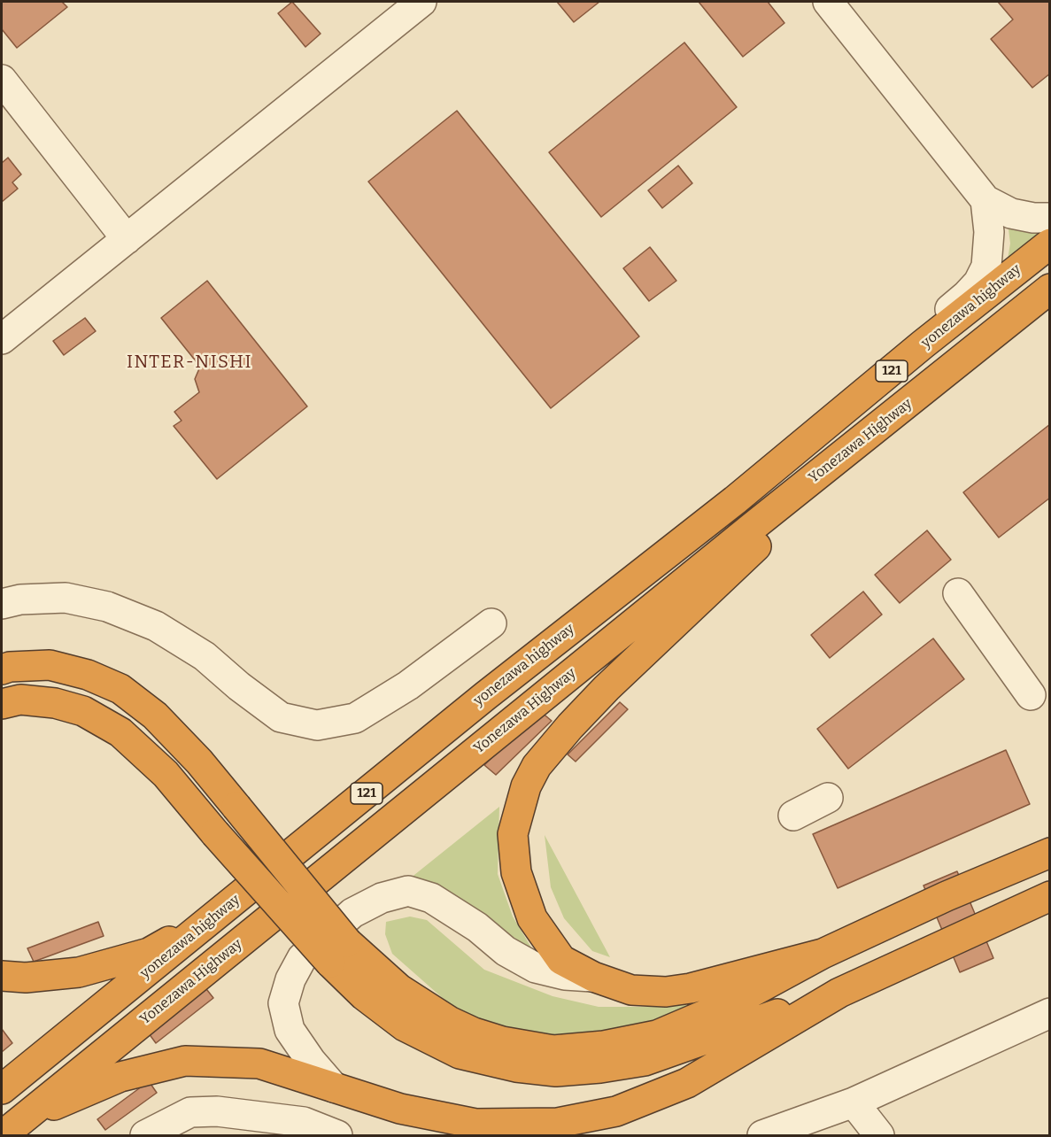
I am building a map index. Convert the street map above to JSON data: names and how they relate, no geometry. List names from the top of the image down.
{
  "streets": {
    "highway": ["yonezawa highway", "121", "Yonezawa Highway"]
  },
  "districts": ["INTER-NISHI"]
}
